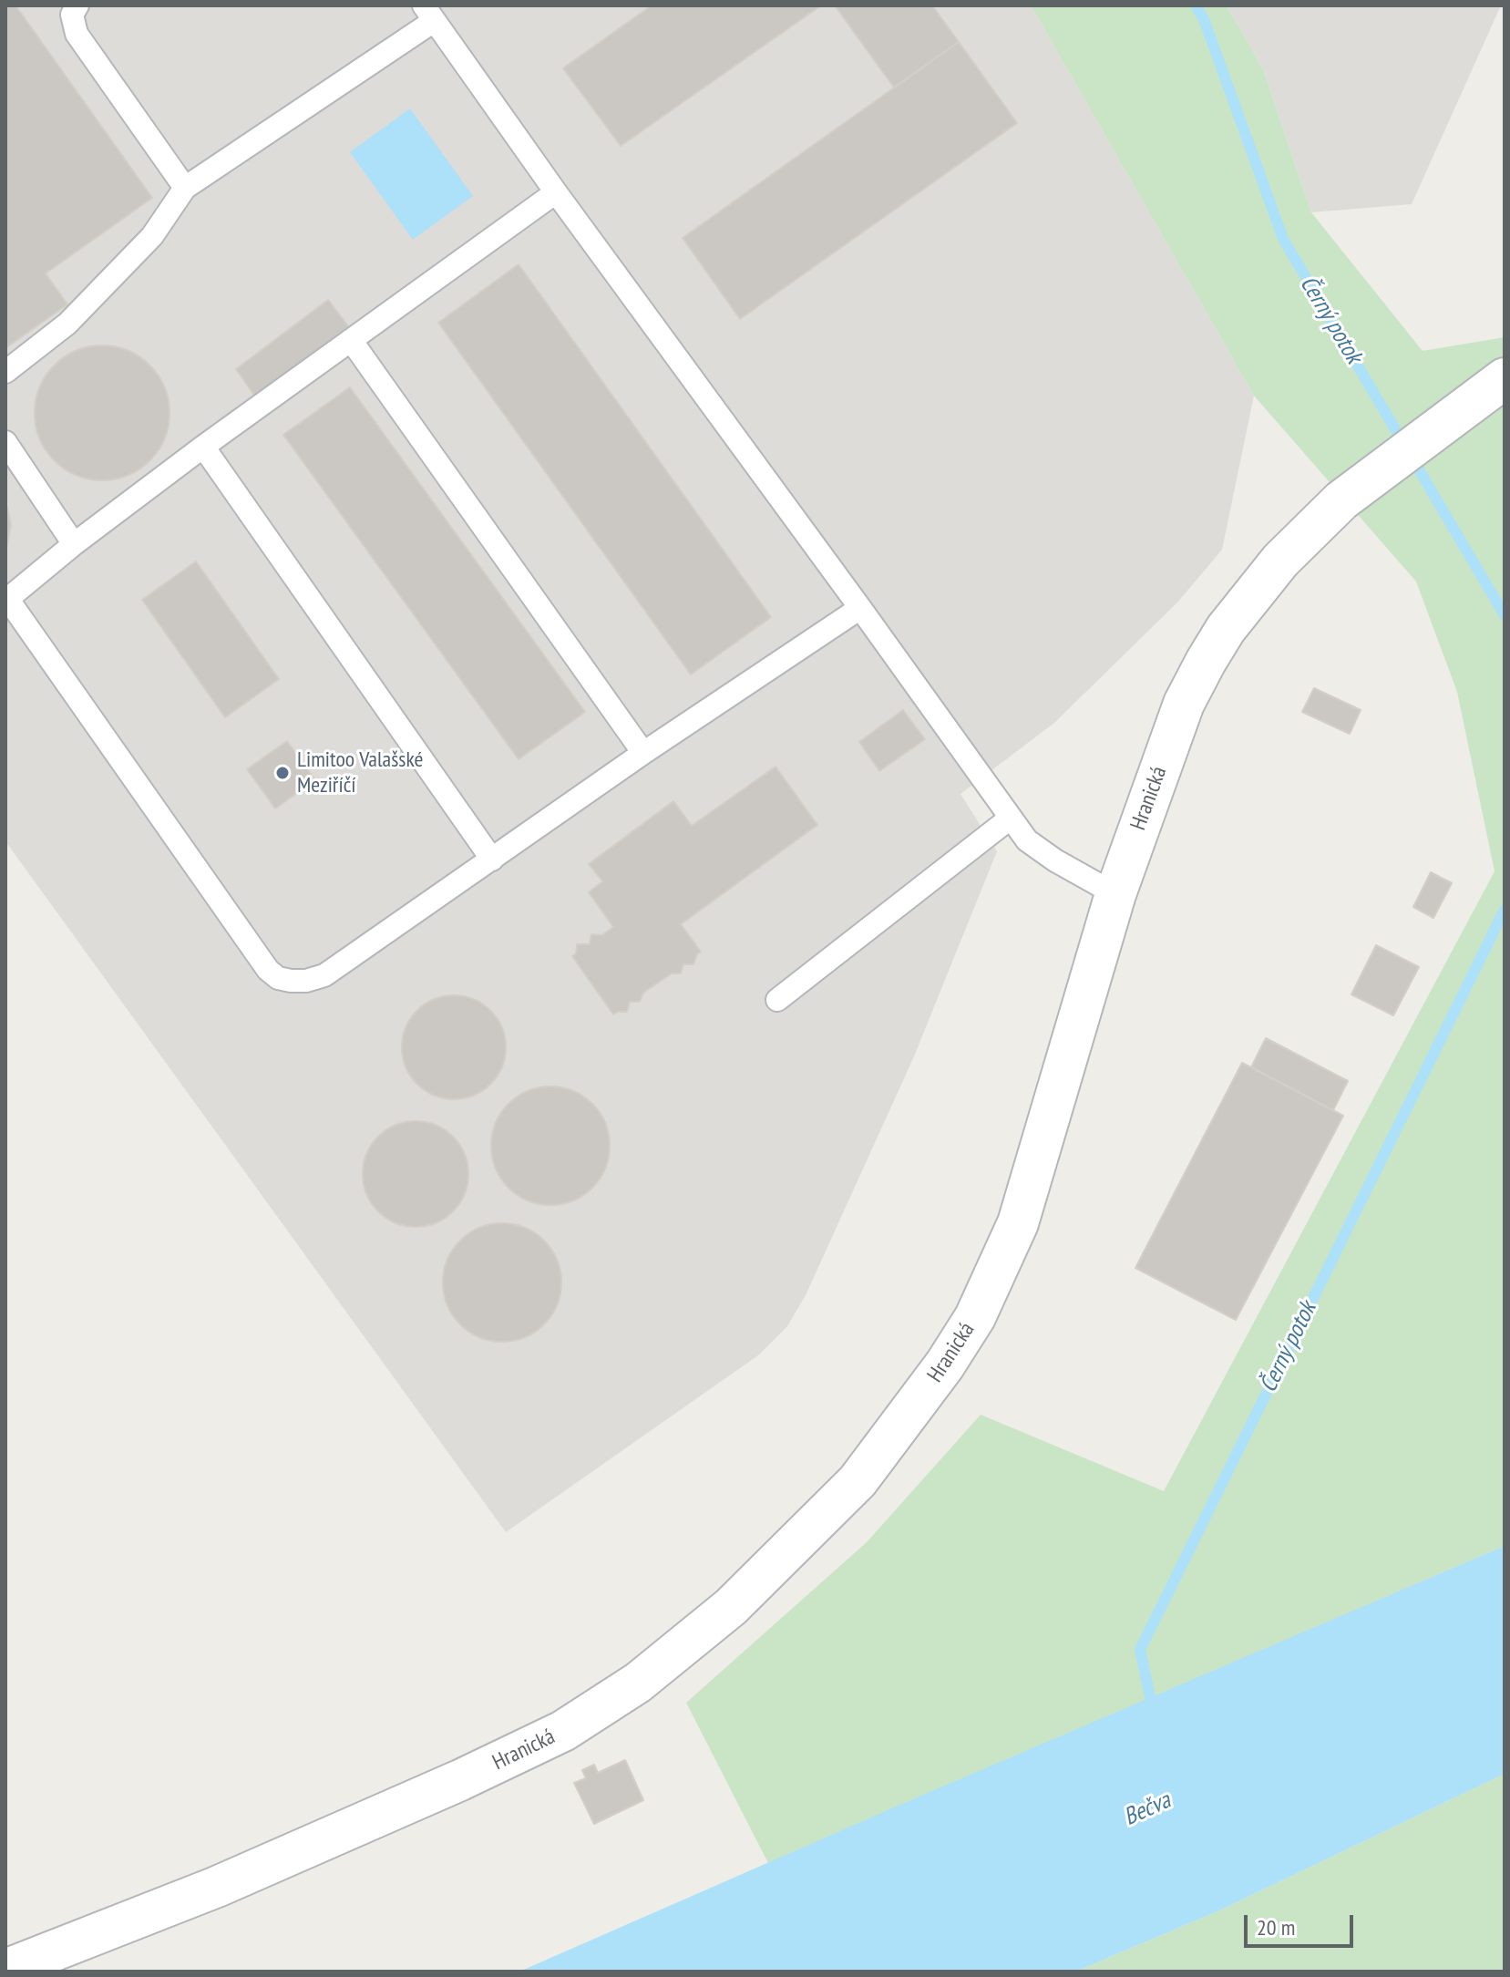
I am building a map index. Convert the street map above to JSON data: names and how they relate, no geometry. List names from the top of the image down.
{
  "streets": {
    "street": ["Hranická"]
  },
  "water": ["Černý potok", "Bečva"],
  "places": ["Limitoo Valašské Meziříčí"],
  "scale_bar": "20 m"
}
